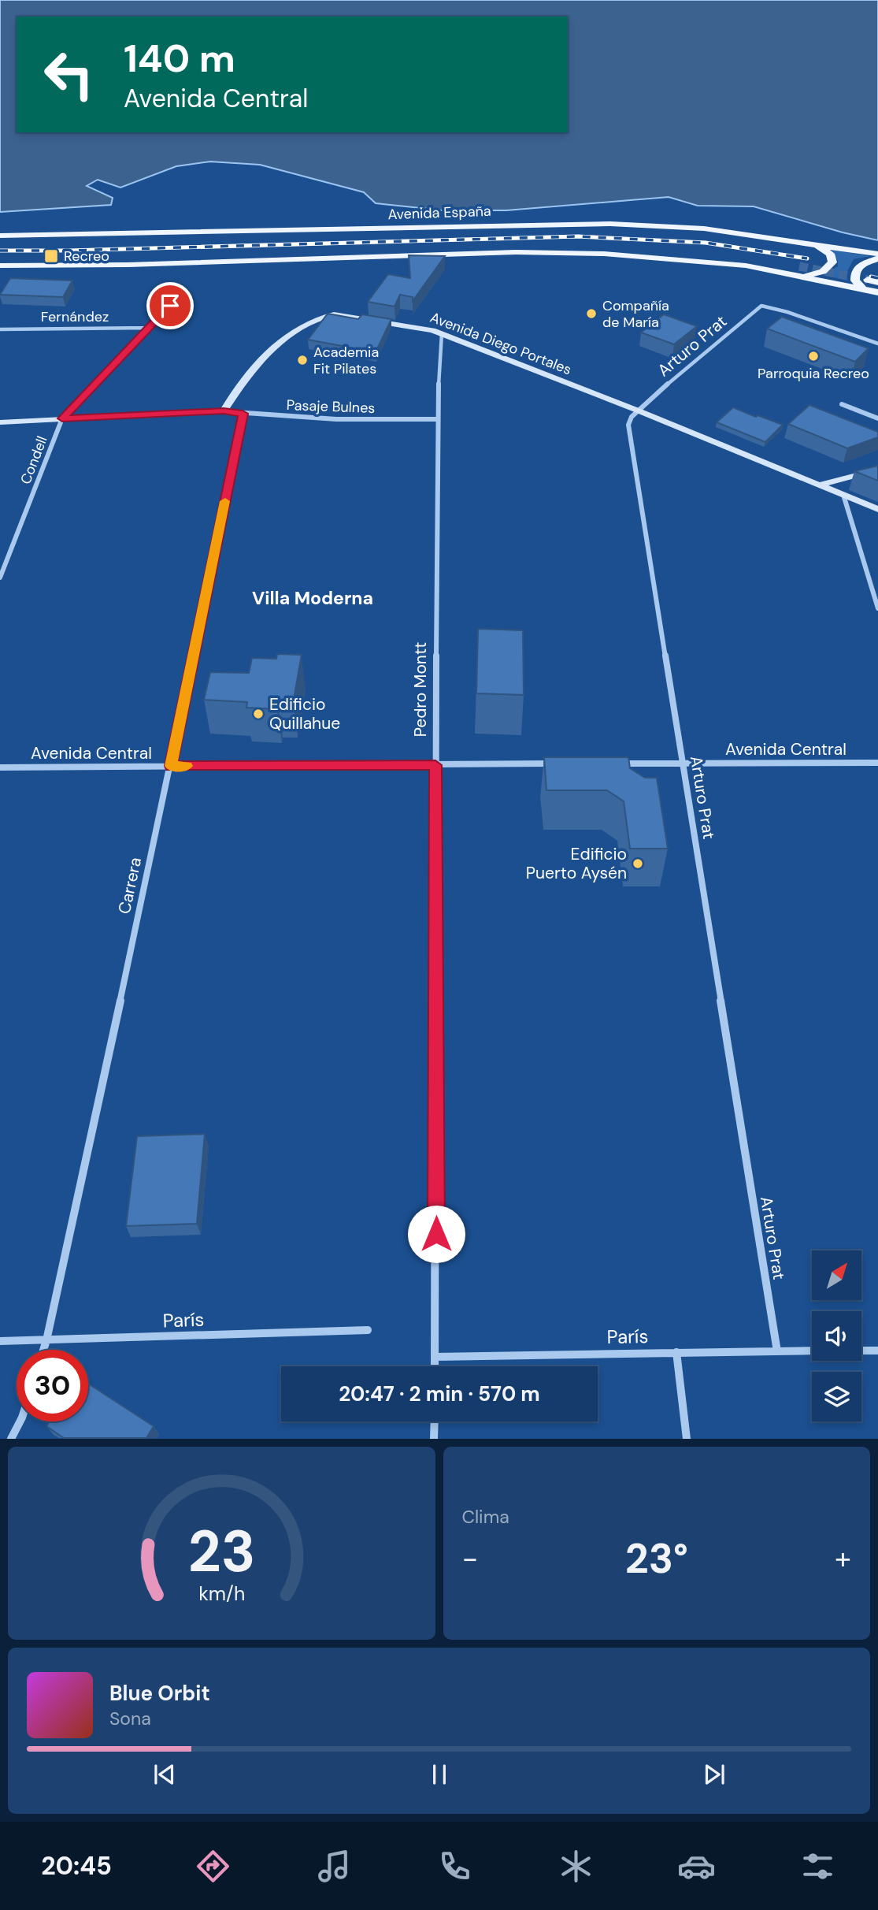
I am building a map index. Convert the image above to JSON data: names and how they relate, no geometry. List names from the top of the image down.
{
  "streets": {
    "main road": ["Avenida España"],
    "street": [
      "Fernández",
      "Avenida Diego Portales",
      "Arturo Prat",
      "Pasaje Bulnes",
      "Condell",
      "Pedro Montt",
      "Avenida Central",
      "Carrera",
      "París"
    ]
  },
  "crossings": [
    ["Fernández", "Condell"],
    ["Avenida Diego Portales", "Arturo Prat"],
    ["Avenida Diego Portales", "Pasaje Bulnes"],
    ["Avenida Diego Portales", "Pedro Montt"],
    ["Arturo Prat", "Avenida Central"],
    ["Arturo Prat", "París"],
    ["Pasaje Bulnes", "Pedro Montt"],
    ["Pasaje Bulnes", "Carrera"],
    ["Pedro Montt", "Avenida Central"],
    ["Pedro Montt", "París"],
    ["Avenida Central", "Carrera"],
    ["Carrera", "París"]
  ],
  "districts": ["Villa Moderna"],
  "places": {
    "transit": ["Recreo"],
    "other": [
      "Compañía de María",
      "Parroquia Recreo",
      "Academia Fit Pilates",
      "Edificio Quillahue",
      "Edificio Puerto Aysén"
    ]
  },
  "north": "top right",
  "page": {
    "turn": ["140 m", "Avenida Central"],
    "limit": "30",
    "trip": "20:47 · 2 min · 570 m",
    "tile": "Clima",
    "heat": ["−", "23°", "+"],
    "song": ["Blue Orbit", "Sona"],
    "tabs": "20:45",
    "gauge": ["23", "km/h"]
  }
}
